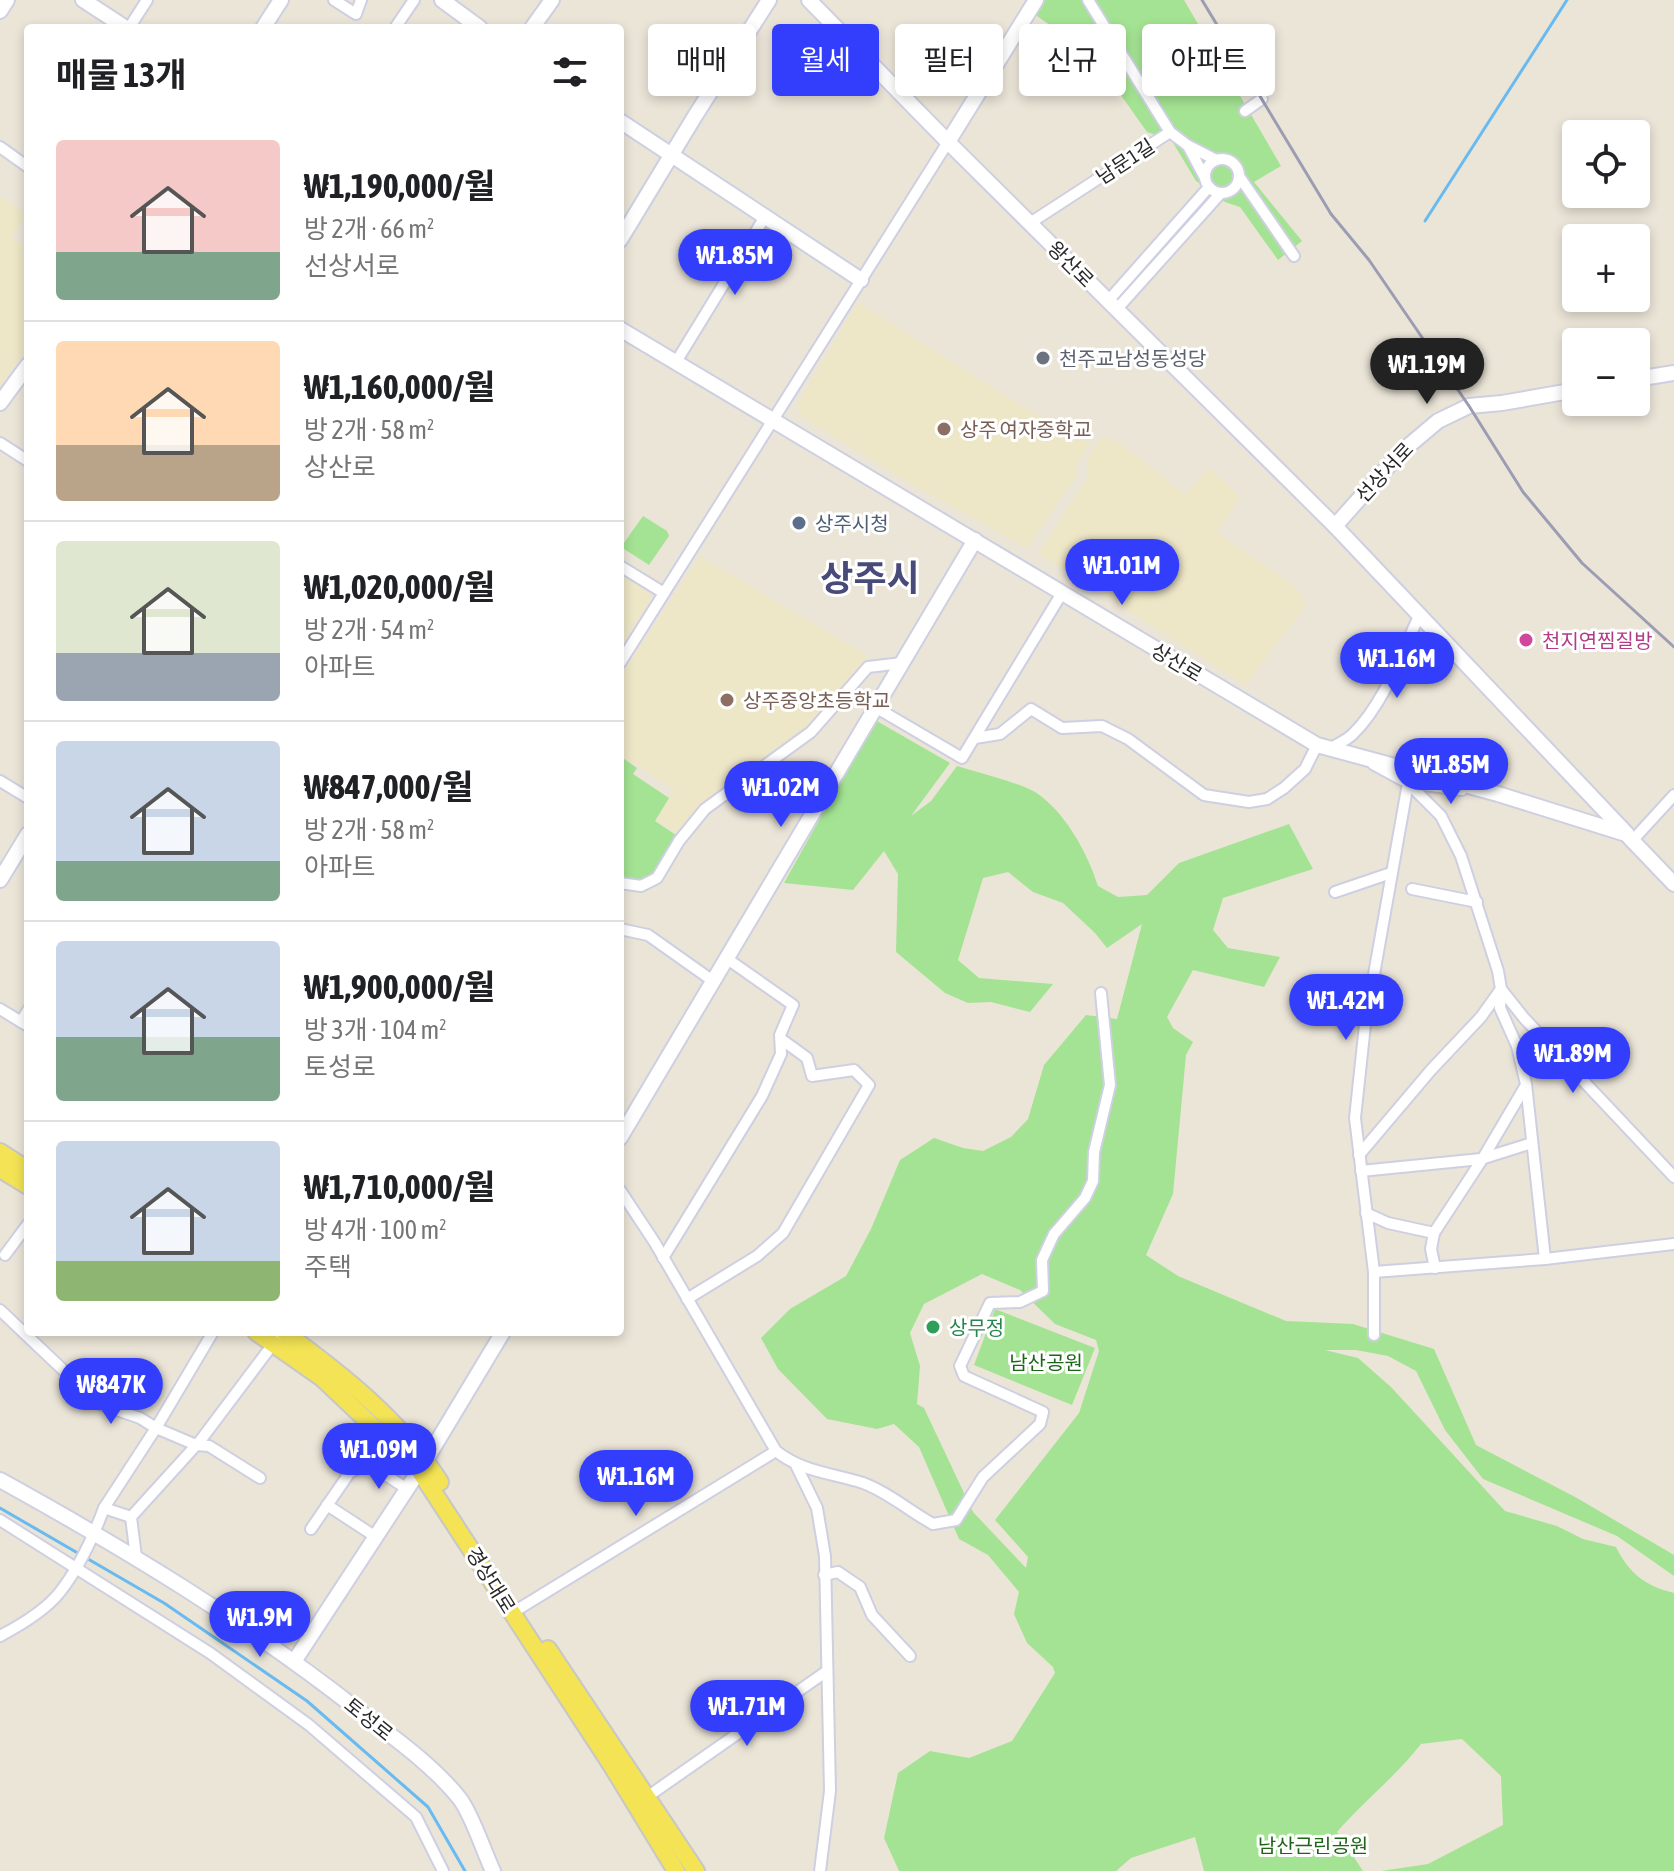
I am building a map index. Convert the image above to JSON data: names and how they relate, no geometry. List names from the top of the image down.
{
  "streets": {
    "main road": ["경상대로"],
    "street": [
      "남문1길",
      "왕산로",
      "선상서로",
      "상산로",
      "토성로"
    ]
  },
  "crossings": [
    ["남문1길", "왕산로"],
    ["왕산로", "선상서로"],
    ["왕산로", "상산로"]
  ],
  "districts": ["상주시"],
  "parks": ["남산공원", "남산근린공원"],
  "places": [
    "천주교남성동성당",
    "상주 여자중학교",
    "상주시청",
    "천지연찜질방",
    "상주중앙초등학교",
    "상무정"
  ],
  "page": {
    "chip": [
      "매매",
      "월세",
      "필터",
      "신규",
      "아파트"
    ],
    "heading": "매물 13개",
    "map_buttons": ["+", "−"],
    "list": [
      {
        "name": "₩1,190,000/월",
        "note": "방 2개 · 66 m² · 선상서로"
      },
      {
        "name": "₩1,160,000/월",
        "note": "방 2개 · 58 m² · 상산로"
      },
      {
        "name": "₩1,020,000/월",
        "note": "방 2개 · 54 m² · 아파트"
      },
      {
        "name": "₩847,000/월",
        "note": "방 2개 · 58 m² · 아파트"
      },
      {
        "name": "₩1,900,000/월",
        "note": "방 3개 · 104 m² · 토성로"
      },
      {
        "name": "₩1,710,000/월",
        "note": "방 4개 · 100 m² · 주택"
      }
    ],
    "price": [
      "₩1.85M",
      "₩1.19M",
      "₩1.01M",
      "₩1.16M",
      "₩1.85M",
      "₩1.02M",
      "₩1.42M",
      "₩1.89M",
      "₩847K",
      "₩1.09M",
      "₩1.16M",
      "₩1.9M",
      "₩1.71M"
    ]
  }
}
